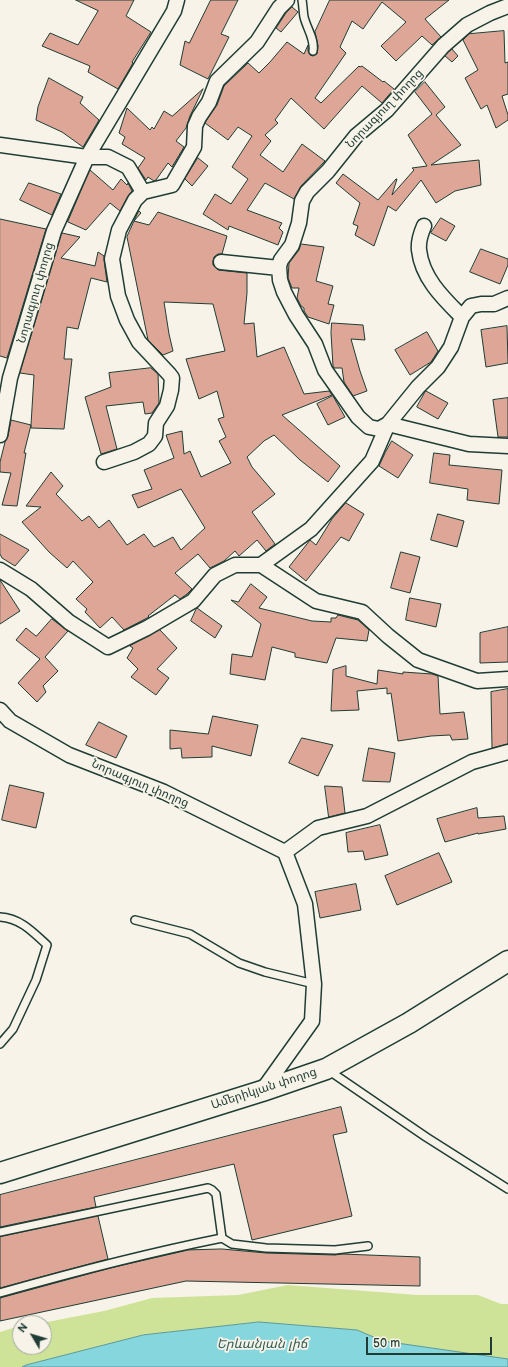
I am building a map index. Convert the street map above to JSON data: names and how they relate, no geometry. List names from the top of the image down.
{
  "streets": {
    "street": ["Նորագյուղ փողոց", "Ամերիկյան փողոց"]
  },
  "water": ["Երևանյան լիճ"],
  "scale_bar": "50 m",
  "north": "top left"
}
